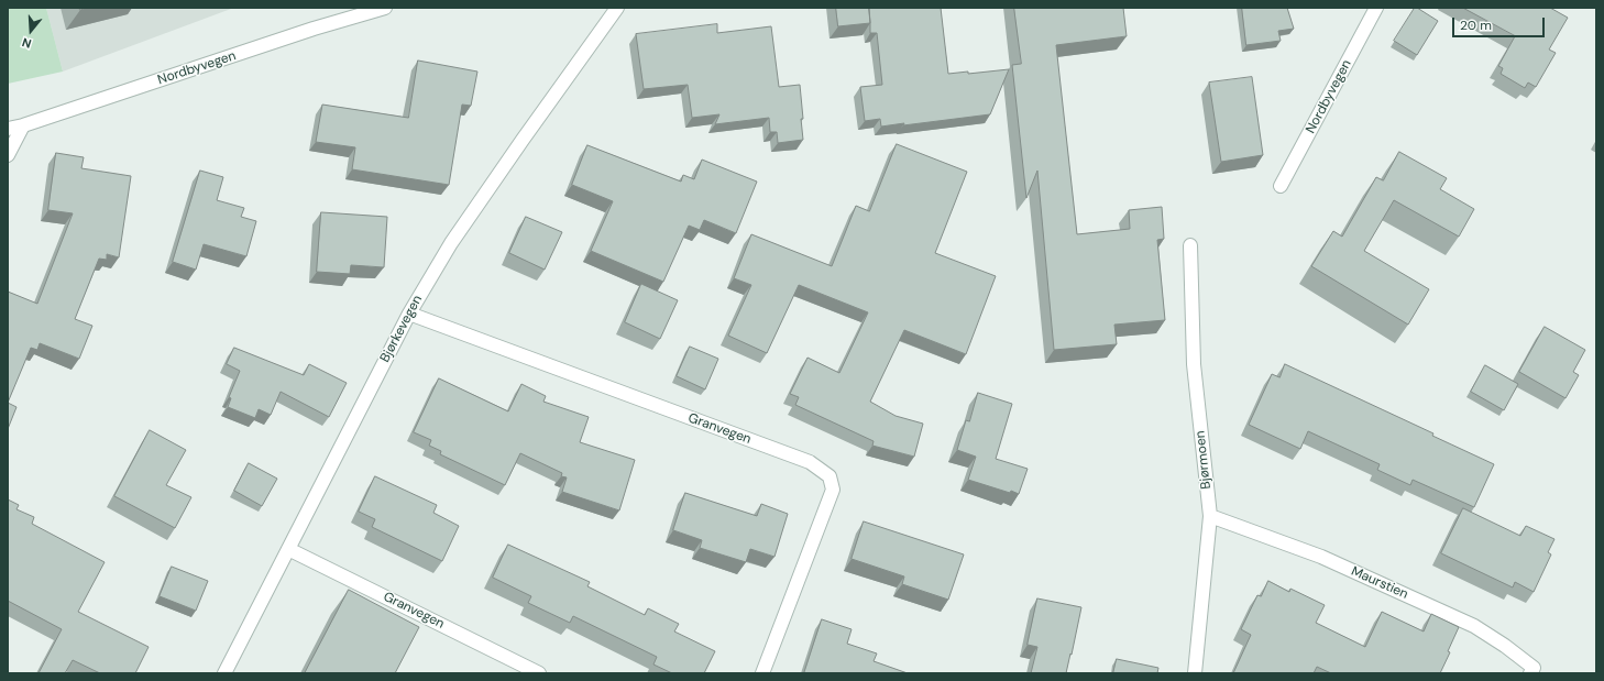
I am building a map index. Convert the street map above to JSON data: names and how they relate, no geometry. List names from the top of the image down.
{
  "streets": {
    "street": [
      "Nordbyvegen",
      "Bjørkevegen",
      "Granvegen",
      "Bjørmoen",
      "Maurstien"
    ]
  },
  "crossings": [
    ["Bjørkevegen", "Granvegen"],
    ["Bjørmoen", "Maurstien"]
  ],
  "scale_bar": "20 m",
  "north": "bottom"
}
